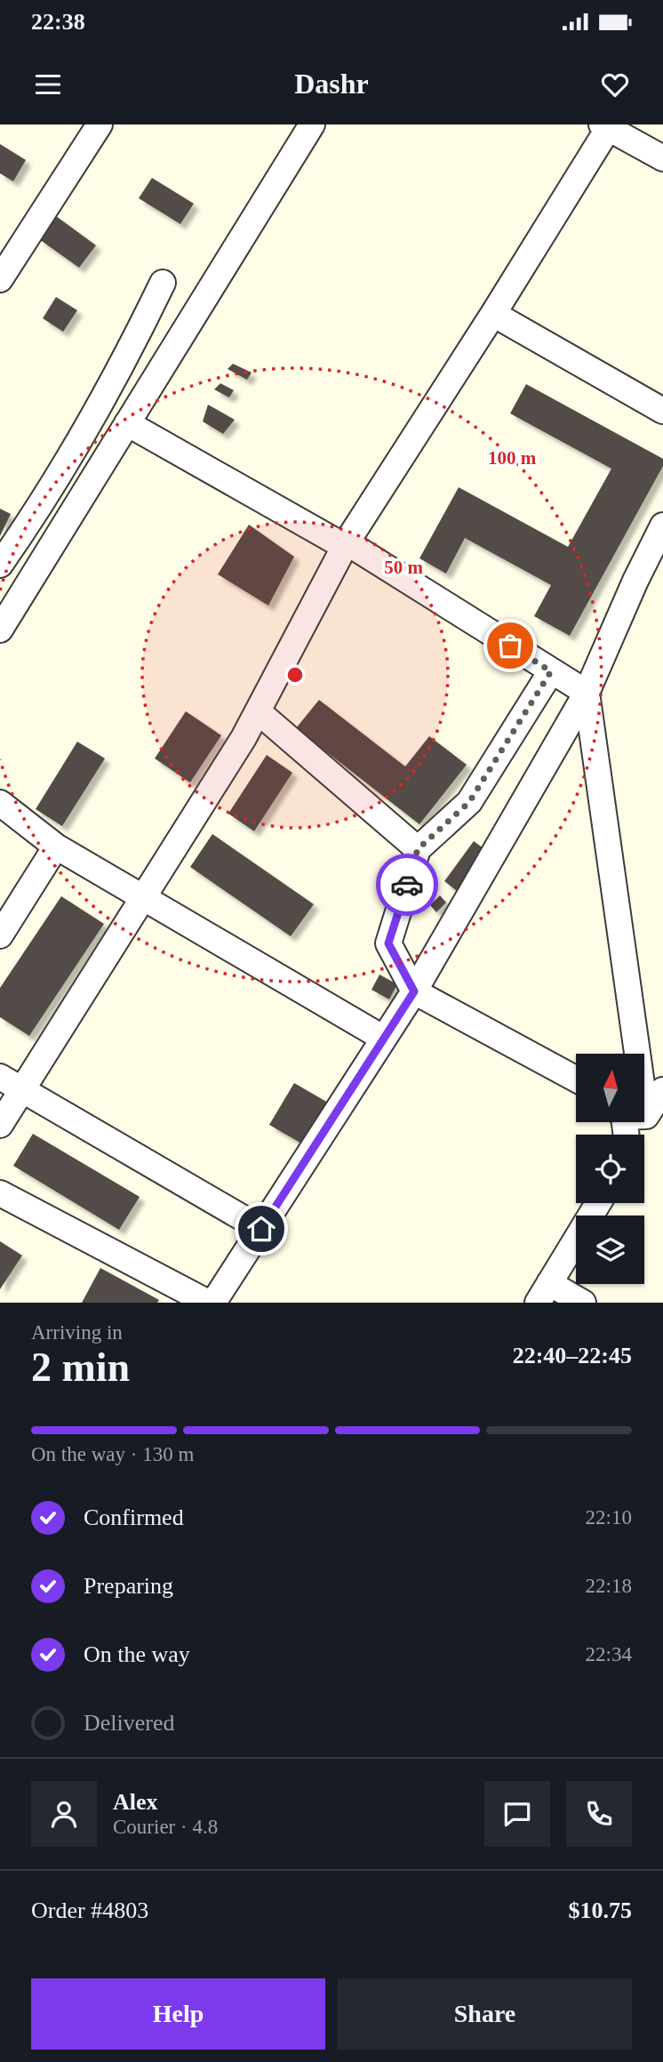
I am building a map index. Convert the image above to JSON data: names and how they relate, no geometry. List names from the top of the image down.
{
  "north": "top",
  "page": {
    "status": "22:38",
    "header": "Dashr",
    "heading": ["2 min", "Arriving in", "22:40–22:45"],
    "panel": [
      "Alex",
      "Courier · 4.8",
      "Order #4803",
      "$10.75"
    ],
    "bar": "On the way · 130 m",
    "list": [
      ["Confirmed", "22:10"],
      ["Preparing", "22:18"],
      ["On the way", "22:34"],
      "Delivered"
    ],
    "buttons": ["Help", "Share"]
  },
  "rings": ["100 m", "50 m"]
}
